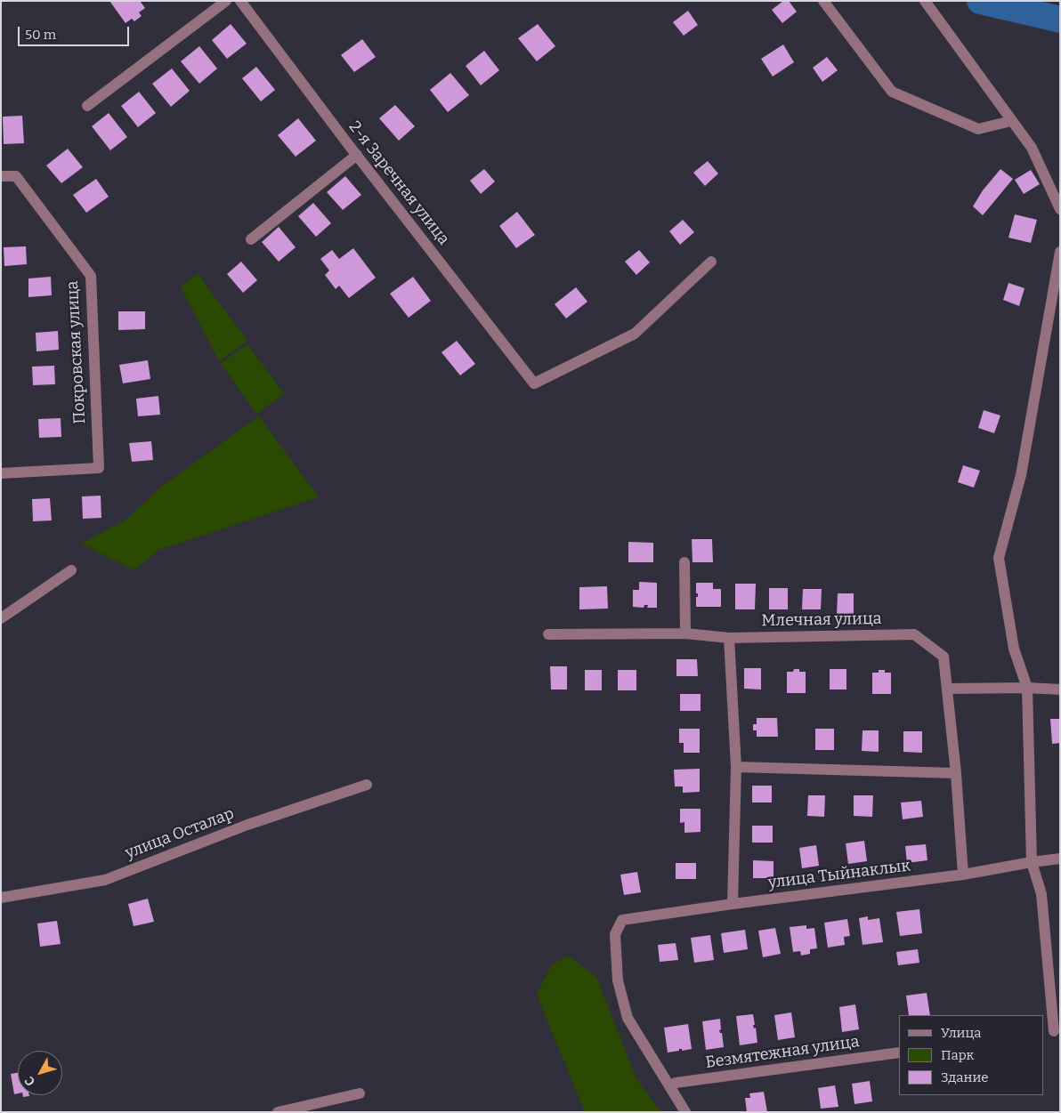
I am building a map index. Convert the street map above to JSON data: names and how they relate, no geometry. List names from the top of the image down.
{
  "streets": {
    "street": [
      "2-я Заречная улица",
      "Покровская улица",
      "Млечная улица",
      "улица Осталар",
      "улица Тыйнаклык",
      "Безмятежная улица"
    ]
  },
  "crossings": [
    ["Млечная улица", "улица Тыйнаклык"],
    ["улица Тыйнаклык", "Безмятежная улица"]
  ],
  "legend": ["Улица", "Парк", "Здание"],
  "scale_bar": "50 m",
  "north": "bottom left"
}
